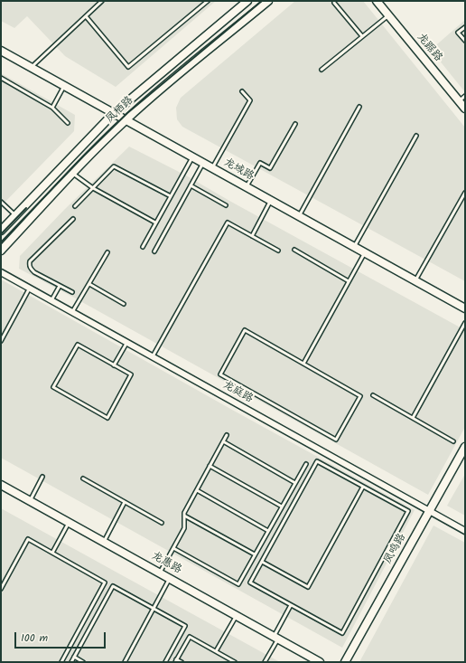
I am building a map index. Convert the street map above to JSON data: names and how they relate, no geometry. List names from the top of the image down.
{
  "streets": {
    "street": [
      "龙踞路",
      "凤栖路",
      "龙域路",
      "龙庭路",
      "凤鸣路",
      "龙惠路"
    ]
  },
  "crossings": [
    ["凤栖路", "龙域路"],
    ["龙庭路", "凤鸣路"]
  ],
  "scale_bar": "100 m"
}
